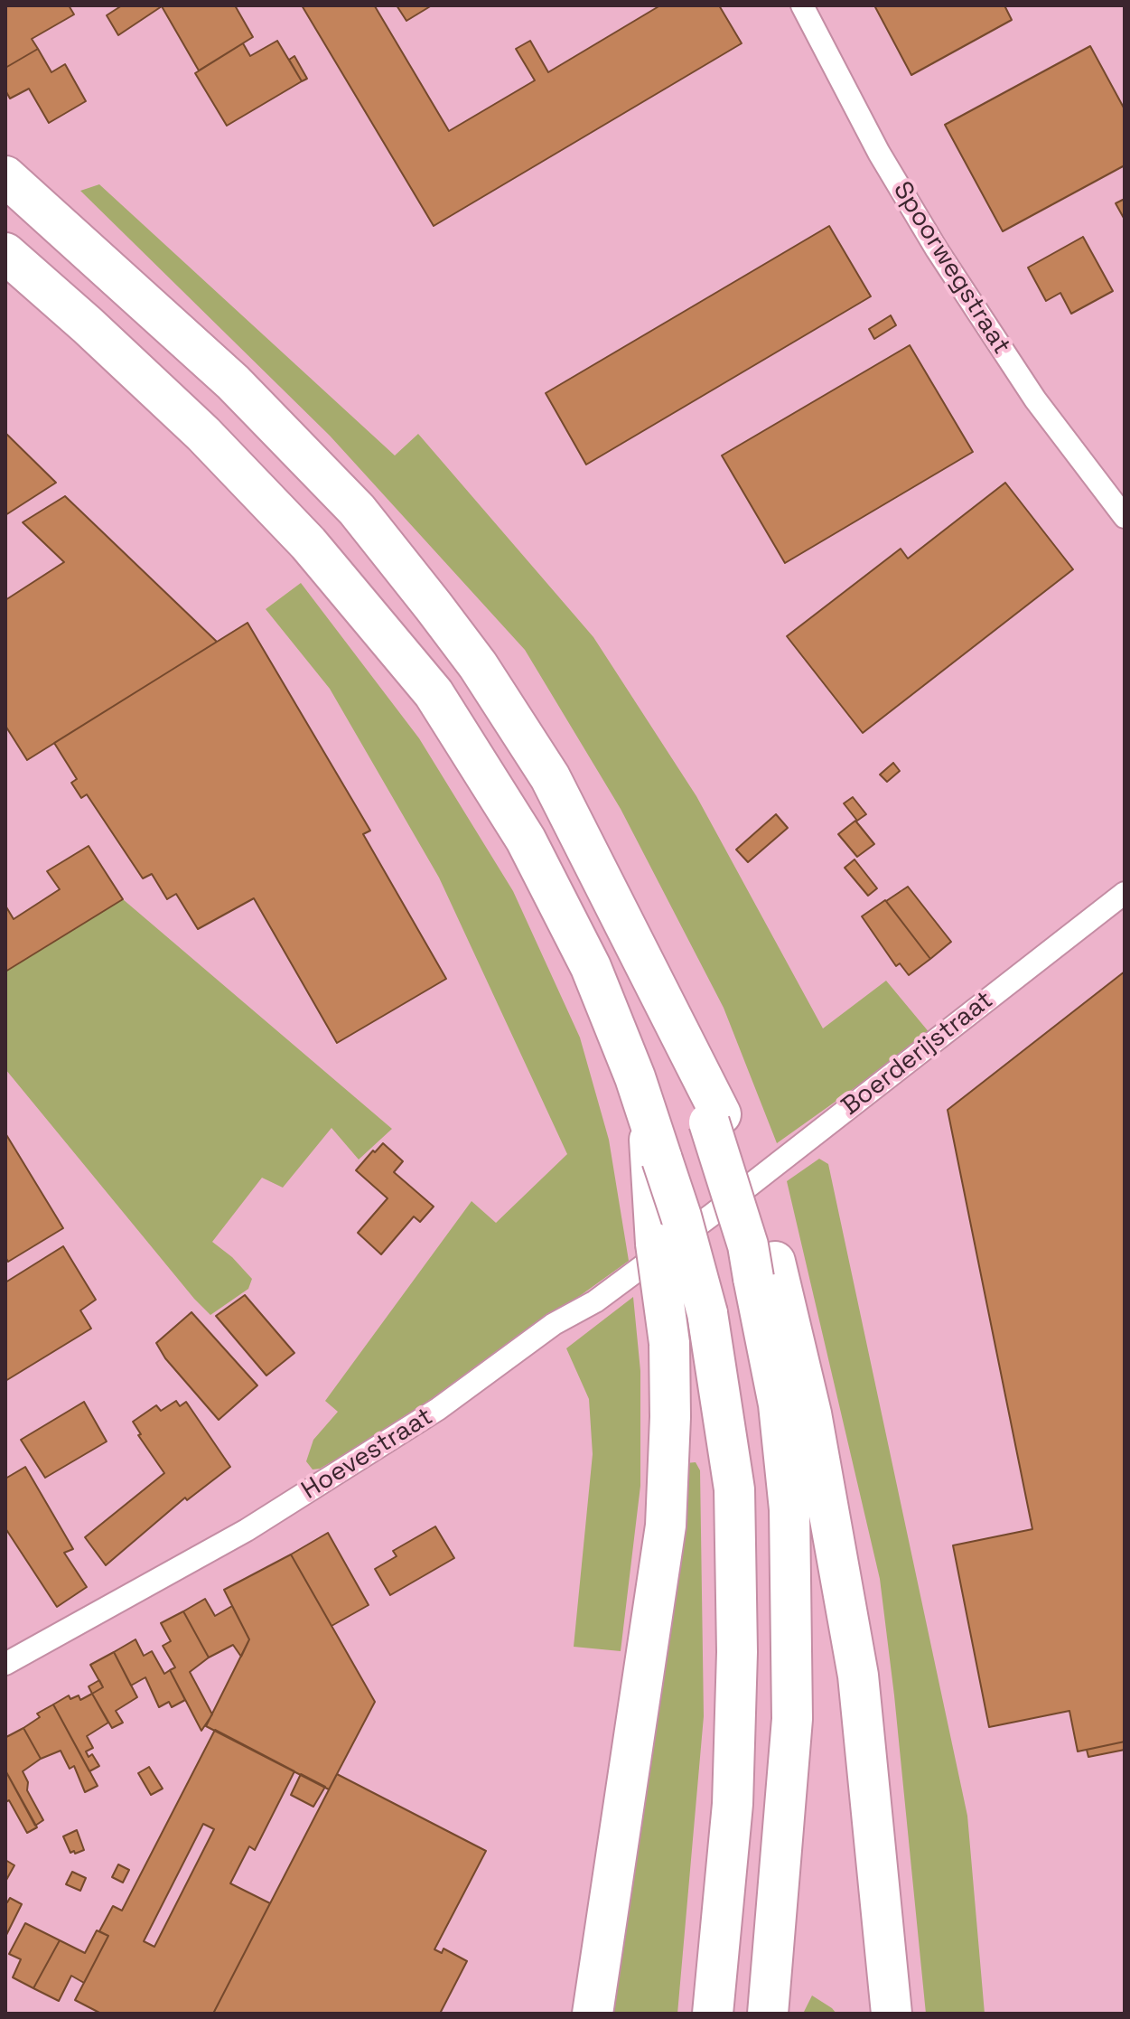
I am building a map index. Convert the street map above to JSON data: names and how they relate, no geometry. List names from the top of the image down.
{
  "streets": {
    "street": ["Spoorwegstraat", "Boerderijstraat", "Hoevestraat"]
  },
  "crossings": [
    ["Boerderijstraat", "Hoevestraat"]
  ]
}
